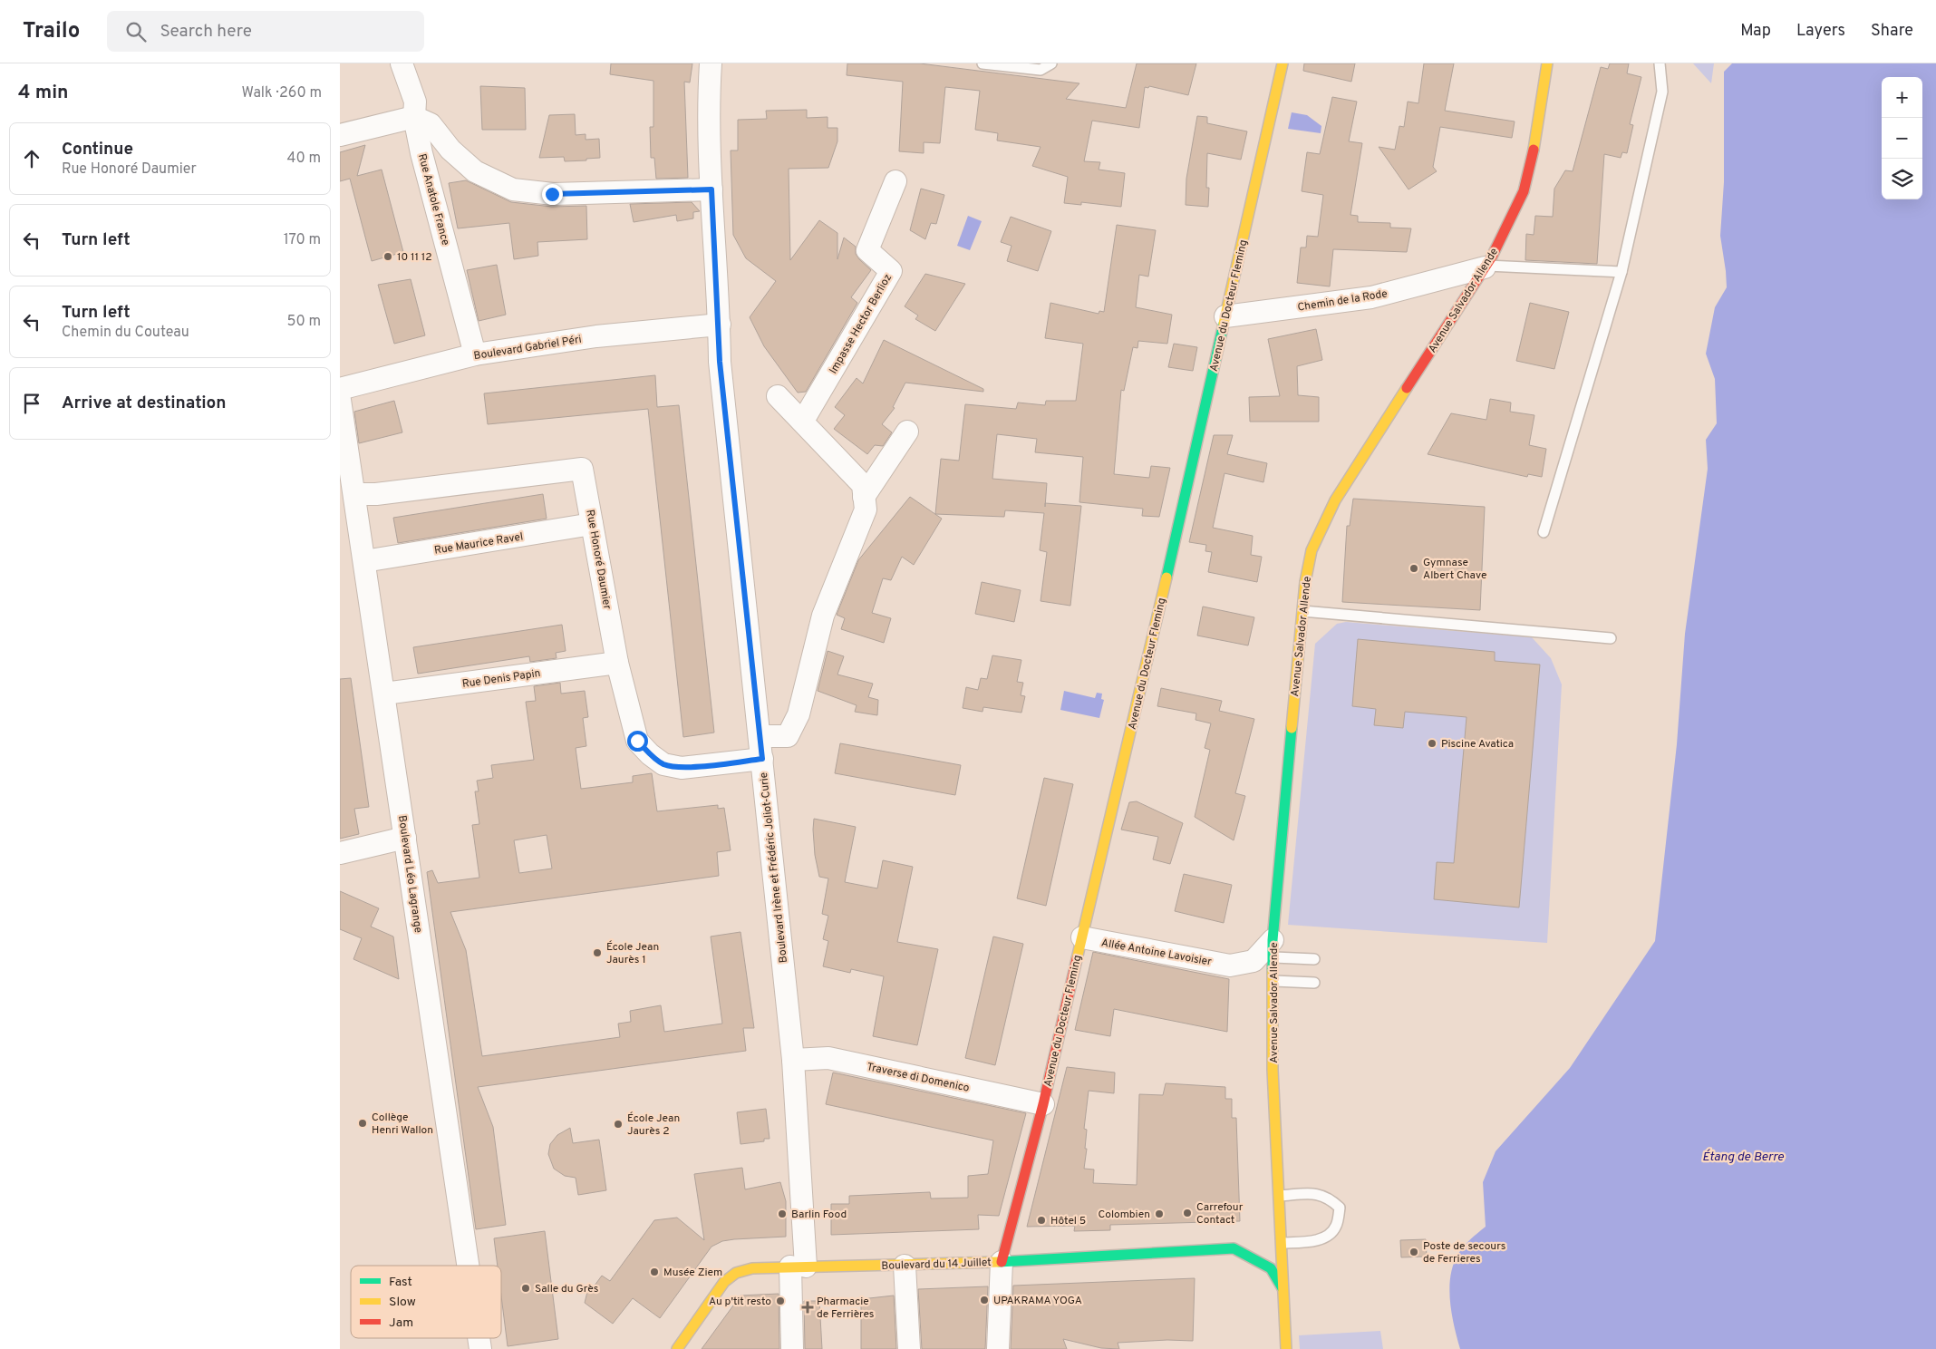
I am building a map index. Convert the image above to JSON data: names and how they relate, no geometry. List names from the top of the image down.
{
  "streets": {
    "main road": ["Avenue Salvador Allende", "Avenue du Docteur Fleming", "Boulevard du 14 Juillet"],
    "street": [
      "Rue Anatole France",
      "Chemin de la Rode",
      "Impasse Hector Berlioz",
      "Boulevard Gabriel Péri",
      "Rue Maurice Ravel",
      "Rue Honoré Daumier",
      "Rue Denis Papin",
      "Boulevard Irène et Frédéric Joliot-Curie",
      "Boulevard Léo Lagrange",
      "Allée Antoine Lavoisier",
      "Traverse di Domenico"
    ]
  },
  "crossings": [
    ["Rue Anatole France", "Boulevard Gabriel Péri"],
    ["Chemin de la Rode", "Avenue Salvador Allende"],
    ["Chemin de la Rode", "Avenue du Docteur Fleming"],
    ["Avenue Salvador Allende", "Allée Antoine Lavoisier"],
    ["Avenue du Docteur Fleming", "Allée Antoine Lavoisier"],
    ["Avenue du Docteur Fleming", "Traverse di Domenico"],
    ["Avenue du Docteur Fleming", "Boulevard du 14 Juillet"],
    ["Boulevard Gabriel Péri", "Boulevard Irène et Frédéric Joliot-Curie"],
    ["Rue Maurice Ravel", "Rue Honoré Daumier"],
    ["Rue Maurice Ravel", "Boulevard Léo Lagrange"],
    ["Rue Honoré Daumier", "Rue Denis Papin"],
    ["Rue Honoré Daumier", "Boulevard Irène et Frédéric Joliot-Curie"],
    ["Rue Honoré Daumier", "Boulevard Léo Lagrange"],
    ["Rue Denis Papin", "Boulevard Léo Lagrange"],
    ["Boulevard Irène et Frédéric Joliot-Curie", "Traverse di Domenico"],
    ["Boulevard Irène et Frédéric Joliot-Curie", "Boulevard du 14 Juillet"]
  ],
  "water": ["Étang de Berre"],
  "places": {
    "other": [
      "10 11 12",
      "Gymnase Albert Chave",
      "Piscine Avatica",
      "École Jean Jaurès 1",
      "Collège Henri Wallon",
      "École Jean Jaurès 2",
      "Carrefour Contact",
      "Barlin Food",
      "Colombien",
      "Hôtel 5",
      "Poste de secours de Ferrieres",
      "Musée Ziem",
      "Salle du Grès",
      "UPAKRAMA YOGA",
      "Au p'tit resto"
    ],
    "health": ["Pharmacie de Ferrières"]
  },
  "legend": ["Fast", "Slow", "Jam"],
  "page": {
    "header": "Trailo",
    "search": "Search here",
    "nav": ["Map", "Layers", "Share"],
    "heading": ["4 min", "Walk · 260 m"],
    "map_buttons": ["+", "−"],
    "list": [
      ["Continue", "Rue Honoré Daumier", "40 m"],
      ["Turn left", "170 m"],
      ["Turn left", "Chemin du Couteau", "50 m"],
      "Arrive at destination"
    ]
  }
}
